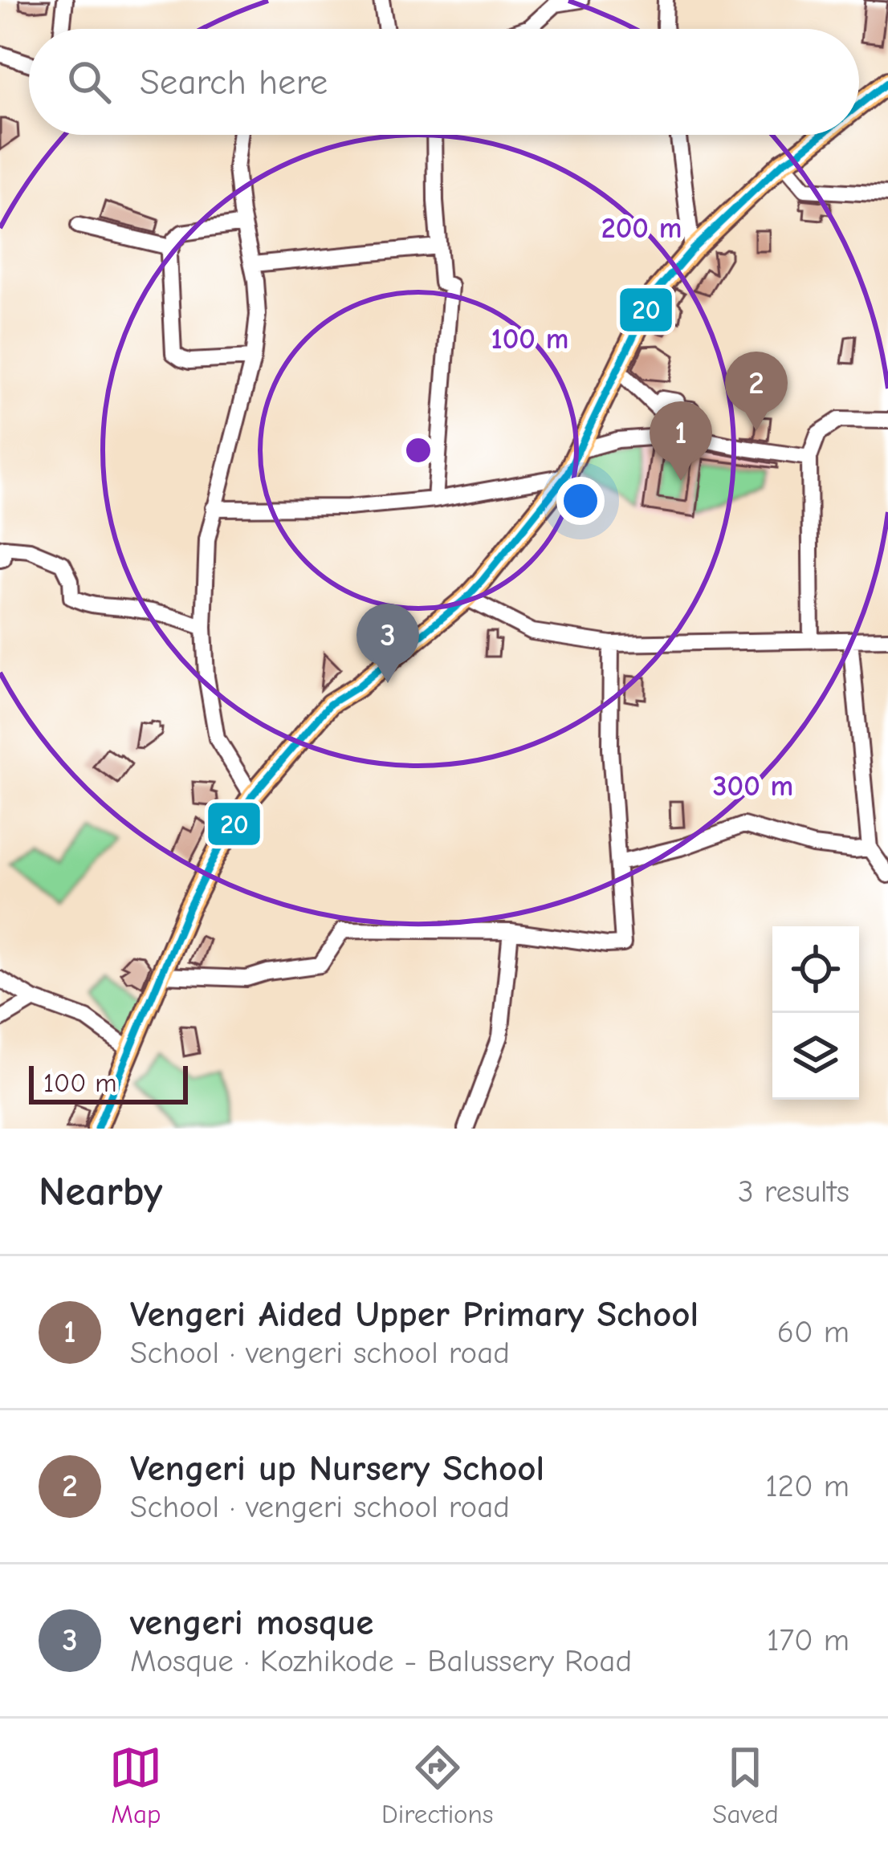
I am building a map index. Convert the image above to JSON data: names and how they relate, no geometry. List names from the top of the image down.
{
  "lines": ["transit line 20"],
  "scale_bar": "100 m",
  "page": {
    "search": "Search here",
    "pins": ["2", "1", "3"],
    "scale": "100 m",
    "heading": ["Nearby", "3 results"],
    "list": [
      {
        "mark": "1",
        "name": "Vengeri Aided Upper Primary School",
        "note": "School · vengeri school road",
        "value": "60 m"
      },
      {
        "mark": "2",
        "name": "Vengeri up Nursery School",
        "note": "School · vengeri school road",
        "value": "120 m"
      },
      {
        "mark": "3",
        "name": "vengeri mosque",
        "note": "Mosque · Kozhikode - Balussery Road",
        "value": "170 m"
      }
    ],
    "nav": ["Map", "Directions", "Saved"]
  },
  "rings": ["200 m", "100 m", "300 m"]
}
